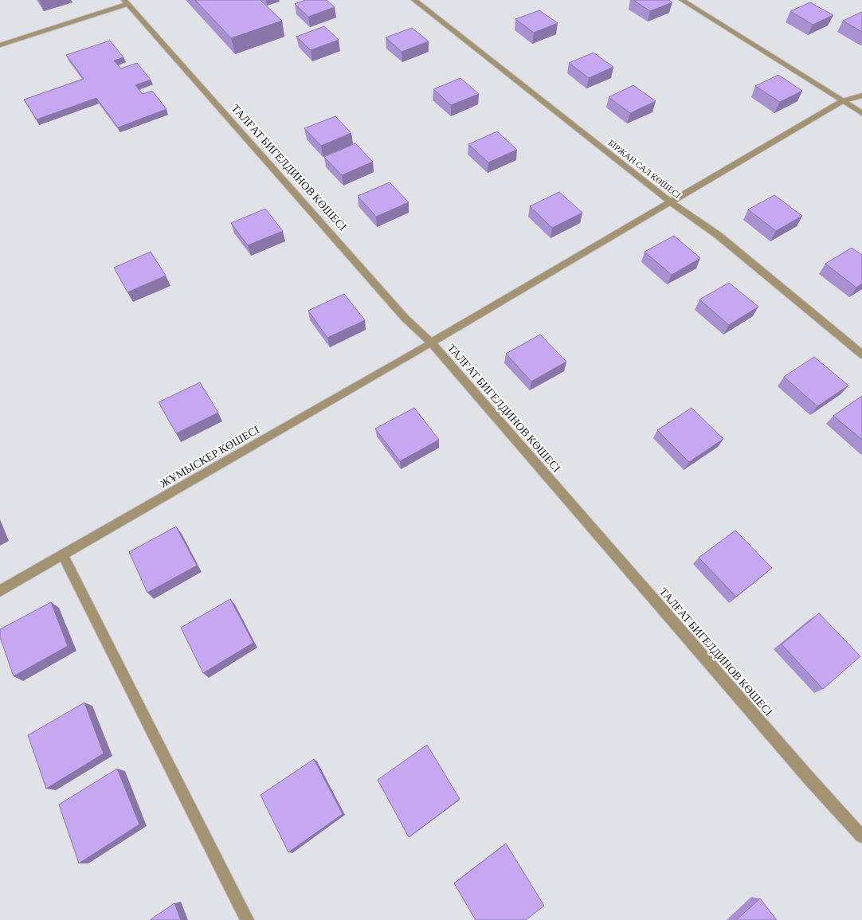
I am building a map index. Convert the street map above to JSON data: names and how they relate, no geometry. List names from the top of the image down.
{
  "streets": {
    "street": ["ТАЛҒАТ БИГЕЛДИНОВ КӨШЕСІ", "БІРЖАН САЛ КӨШЕСІ", "ЖҰМЫСКЕР КӨШЕСІ"]
  },
  "crossings": [
    ["ТАЛҒАТ БИГЕЛДИНОВ КӨШЕСІ", "ЖҰМЫСКЕР КӨШЕСІ"],
    ["БІРЖАН САЛ КӨШЕСІ", "ЖҰМЫСКЕР КӨШЕСІ"]
  ]
}
